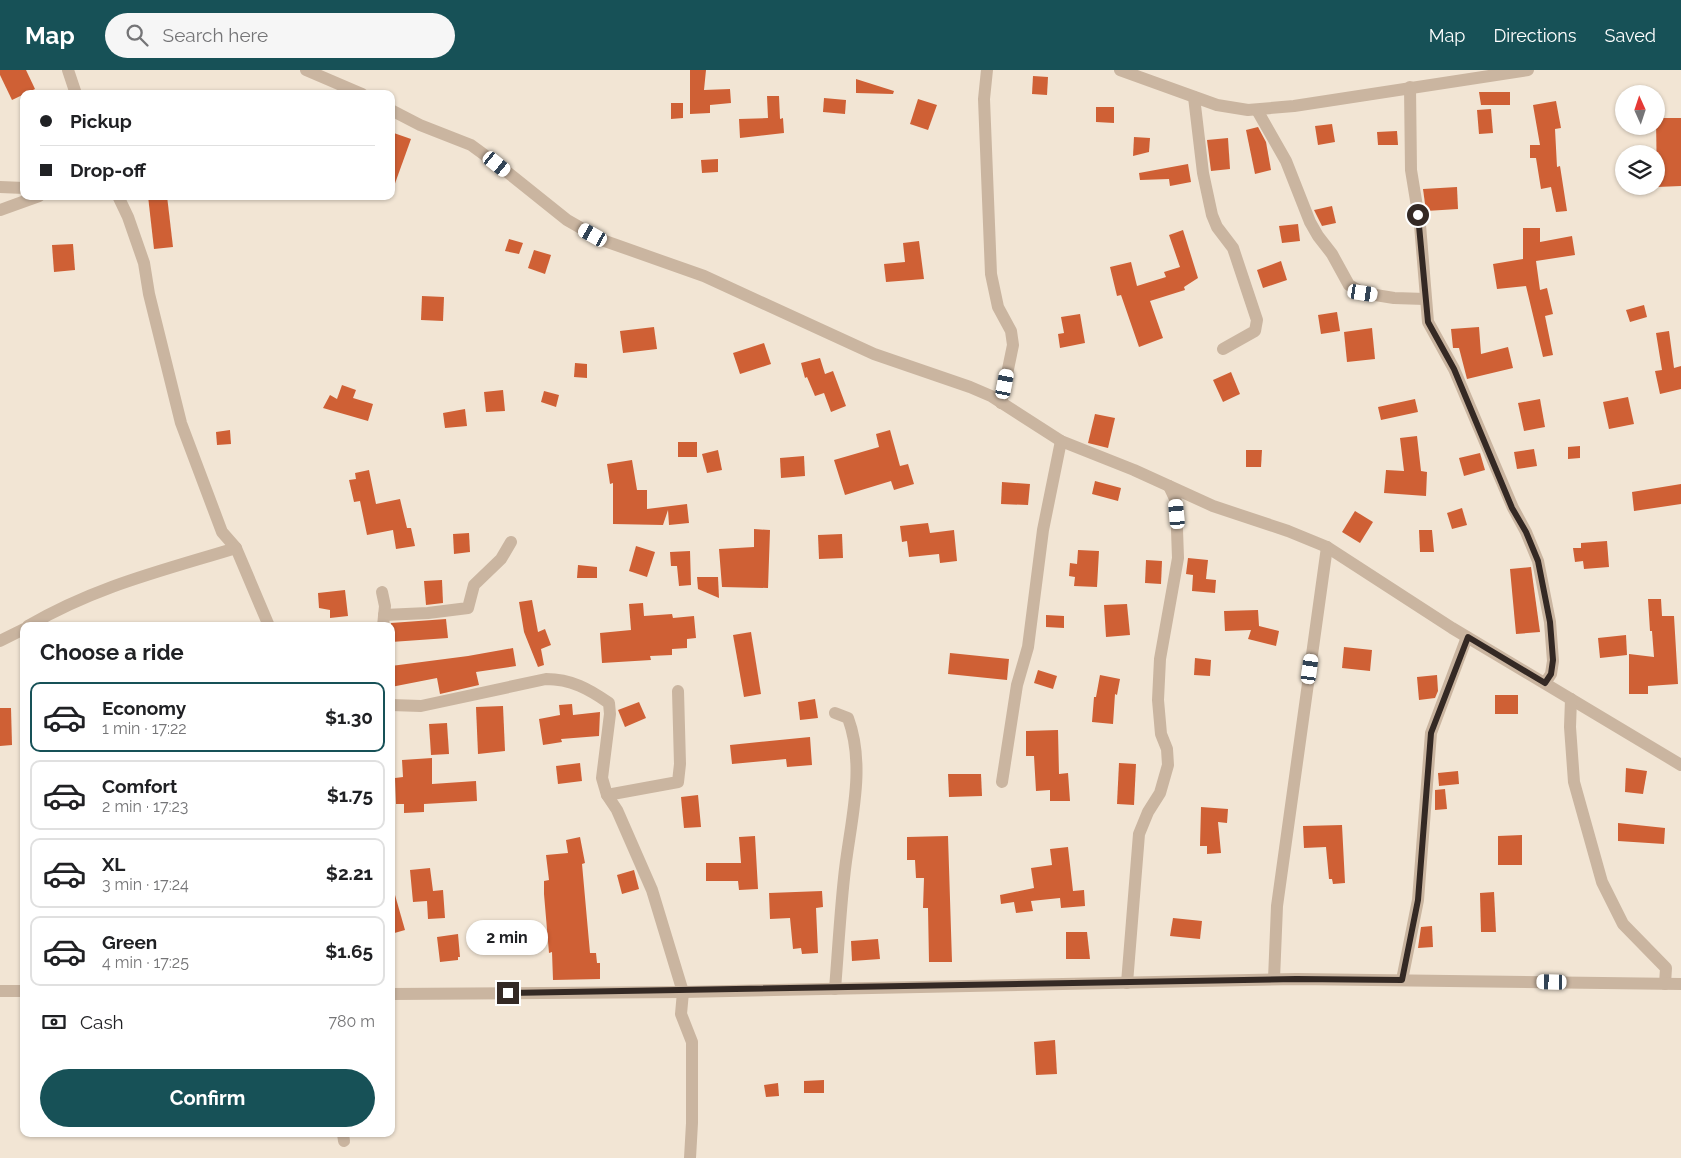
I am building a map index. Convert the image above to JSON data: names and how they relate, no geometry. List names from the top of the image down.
{
  "north": "top",
  "page": {
    "header": "Map",
    "search": "Search here",
    "nav": ["Map", "Directions", "Saved"],
    "banner": ["Pickup", "Drop-off"],
    "heading": "Choose a ride",
    "list": [
      {
        "name": "Economy",
        "note": "1 min · 17:22",
        "value": "$1.30"
      },
      {
        "name": "Comfort",
        "note": "2 min · 17:23",
        "value": "$1.75"
      },
      {
        "name": "XL",
        "note": "3 min · 17:24",
        "value": "$2.21"
      },
      {
        "name": "Green",
        "note": "4 min · 17:25",
        "value": "$1.65"
      }
    ],
    "bubble": "2 min",
    "pay": ["Cash", "780 m"],
    "buttons": "Confirm"
  }
}
